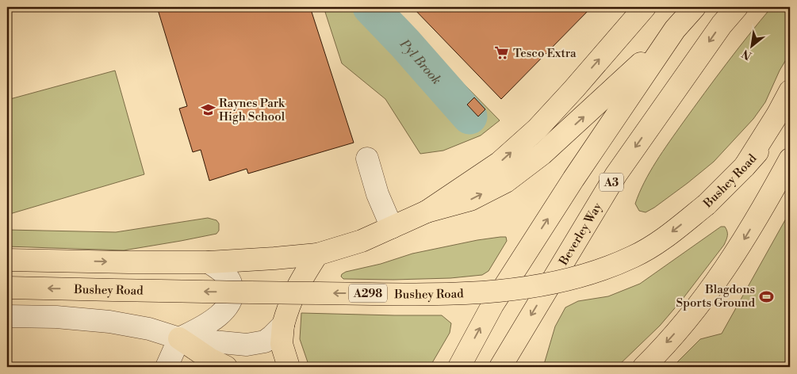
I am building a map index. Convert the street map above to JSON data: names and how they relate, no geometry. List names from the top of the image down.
{
  "streets": {
    "main road": [
      "Bushey Road",
      "A3",
      "Beverley Way",
      "A298"
    ]
  },
  "water": ["Pyl Brook"],
  "places": {
    "supermarket": ["Tesco Extra"],
    "school or university": ["Raynes Park High School"],
    "sports": ["Blagdons Sports Ground"]
  },
  "north": "bottom left"
}
